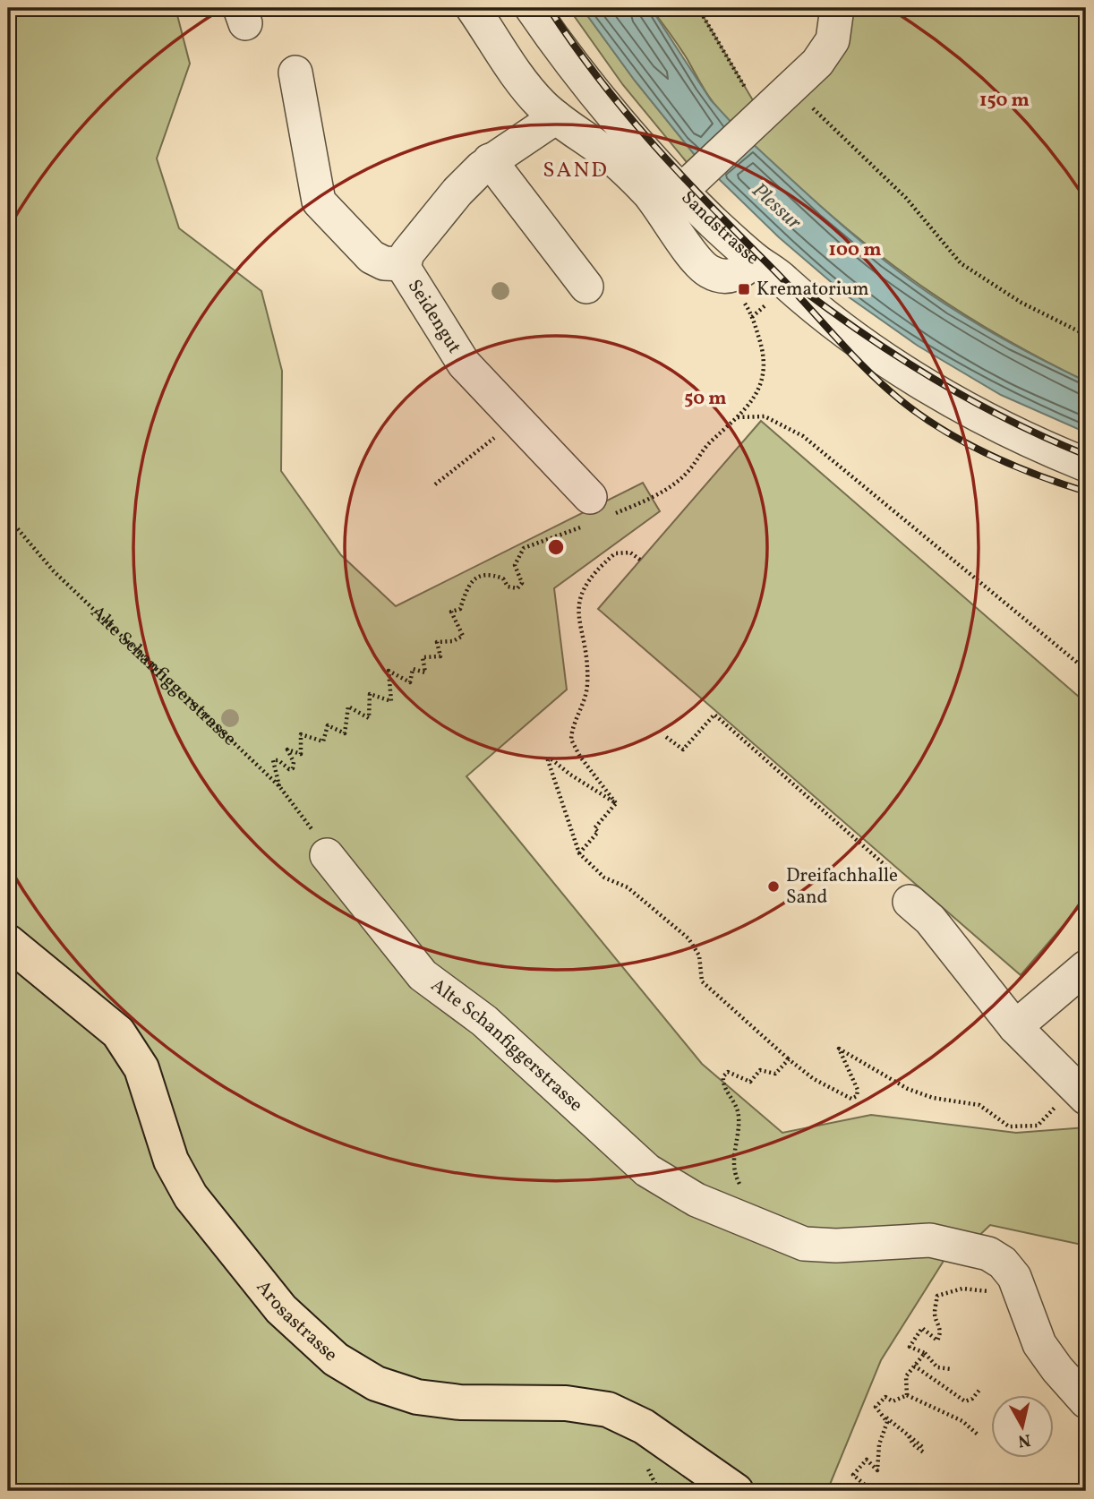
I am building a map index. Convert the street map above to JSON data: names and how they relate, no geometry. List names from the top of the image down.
{
  "streets": {
    "main road": ["Arosastrasse"],
    "street": ["Sandstrasse", "Seidengut", "Alte Schanfiggerstrasse"]
  },
  "districts": ["SAND"],
  "water": ["Plessur"],
  "places": {
    "transit": ["Krematorium"],
    "other": ["Dreifachhalle Sand"]
  },
  "north": "bottom",
  "rings": ["150 m", "100 m", "50 m"]
}
